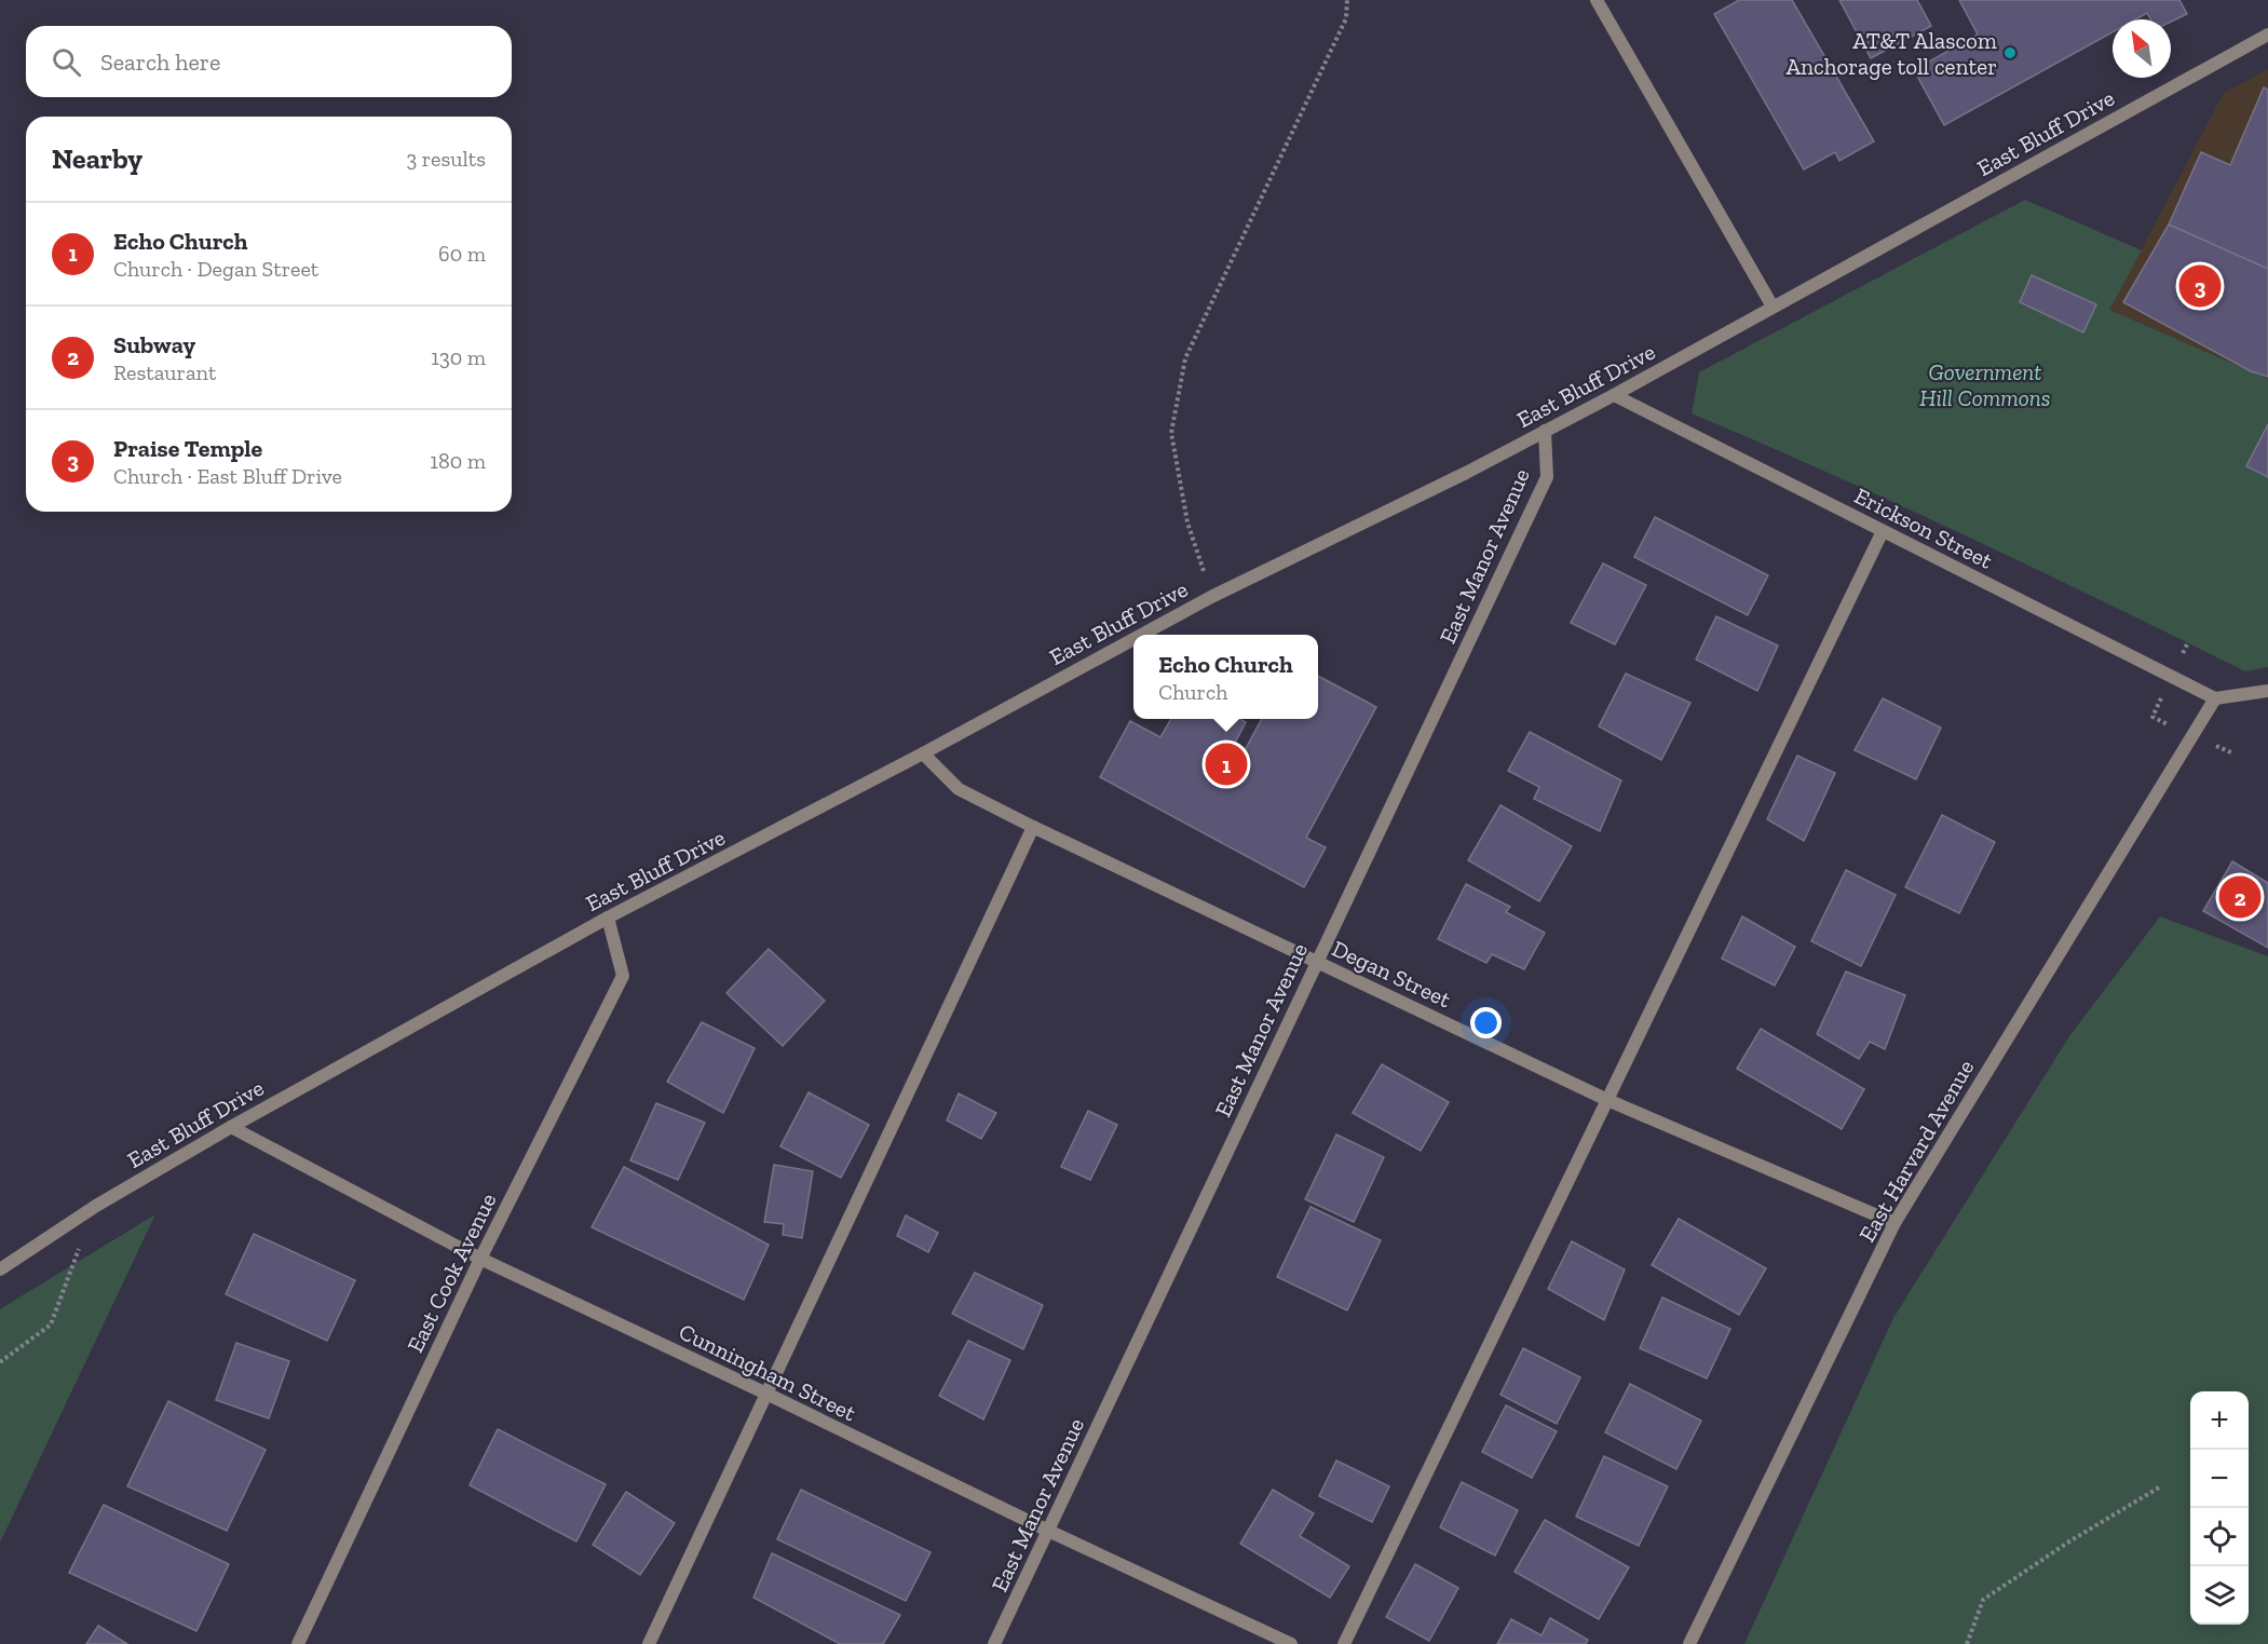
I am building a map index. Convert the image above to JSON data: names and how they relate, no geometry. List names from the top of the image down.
{
  "streets": {
    "street": [
      "East Bluff Drive",
      "Erickson Street",
      "East Manor Avenue",
      "Degan Street",
      "East Harvard Avenue",
      "East Cook Avenue",
      "Cunningham Street"
    ]
  },
  "crossings": [
    ["East Bluff Drive", "Erickson Street"],
    ["East Bluff Drive", "East Manor Avenue"],
    ["East Bluff Drive", "Degan Street"],
    ["East Bluff Drive", "East Cook Avenue"],
    ["East Bluff Drive", "Cunningham Street"],
    ["Erickson Street", "East Harvard Avenue"],
    ["East Manor Avenue", "Degan Street"],
    ["East Manor Avenue", "Cunningham Street"],
    ["Degan Street", "East Harvard Avenue"],
    ["East Cook Avenue", "Cunningham Street"]
  ],
  "parks": ["Government Hill Commons"],
  "places": ["AT&T Alascom Anchorage toll center"],
  "north": "top left",
  "page": {
    "search": "Search here",
    "heading": ["Nearby", "3 results"],
    "list": [
      {
        "mark": "1",
        "name": "Echo Church",
        "note": "Church · Degan Street",
        "value": "60 m"
      },
      {
        "mark": "2",
        "name": "Subway",
        "note": "Restaurant",
        "value": "130 m"
      },
      {
        "mark": "3",
        "name": "Praise Temple",
        "note": "Church · East Bluff Drive",
        "value": "180 m"
      }
    ],
    "pins": ["3", "1", "2"],
    "popup": ["Echo Church", "Church"],
    "map_buttons": ["+", "−"]
  }
}
